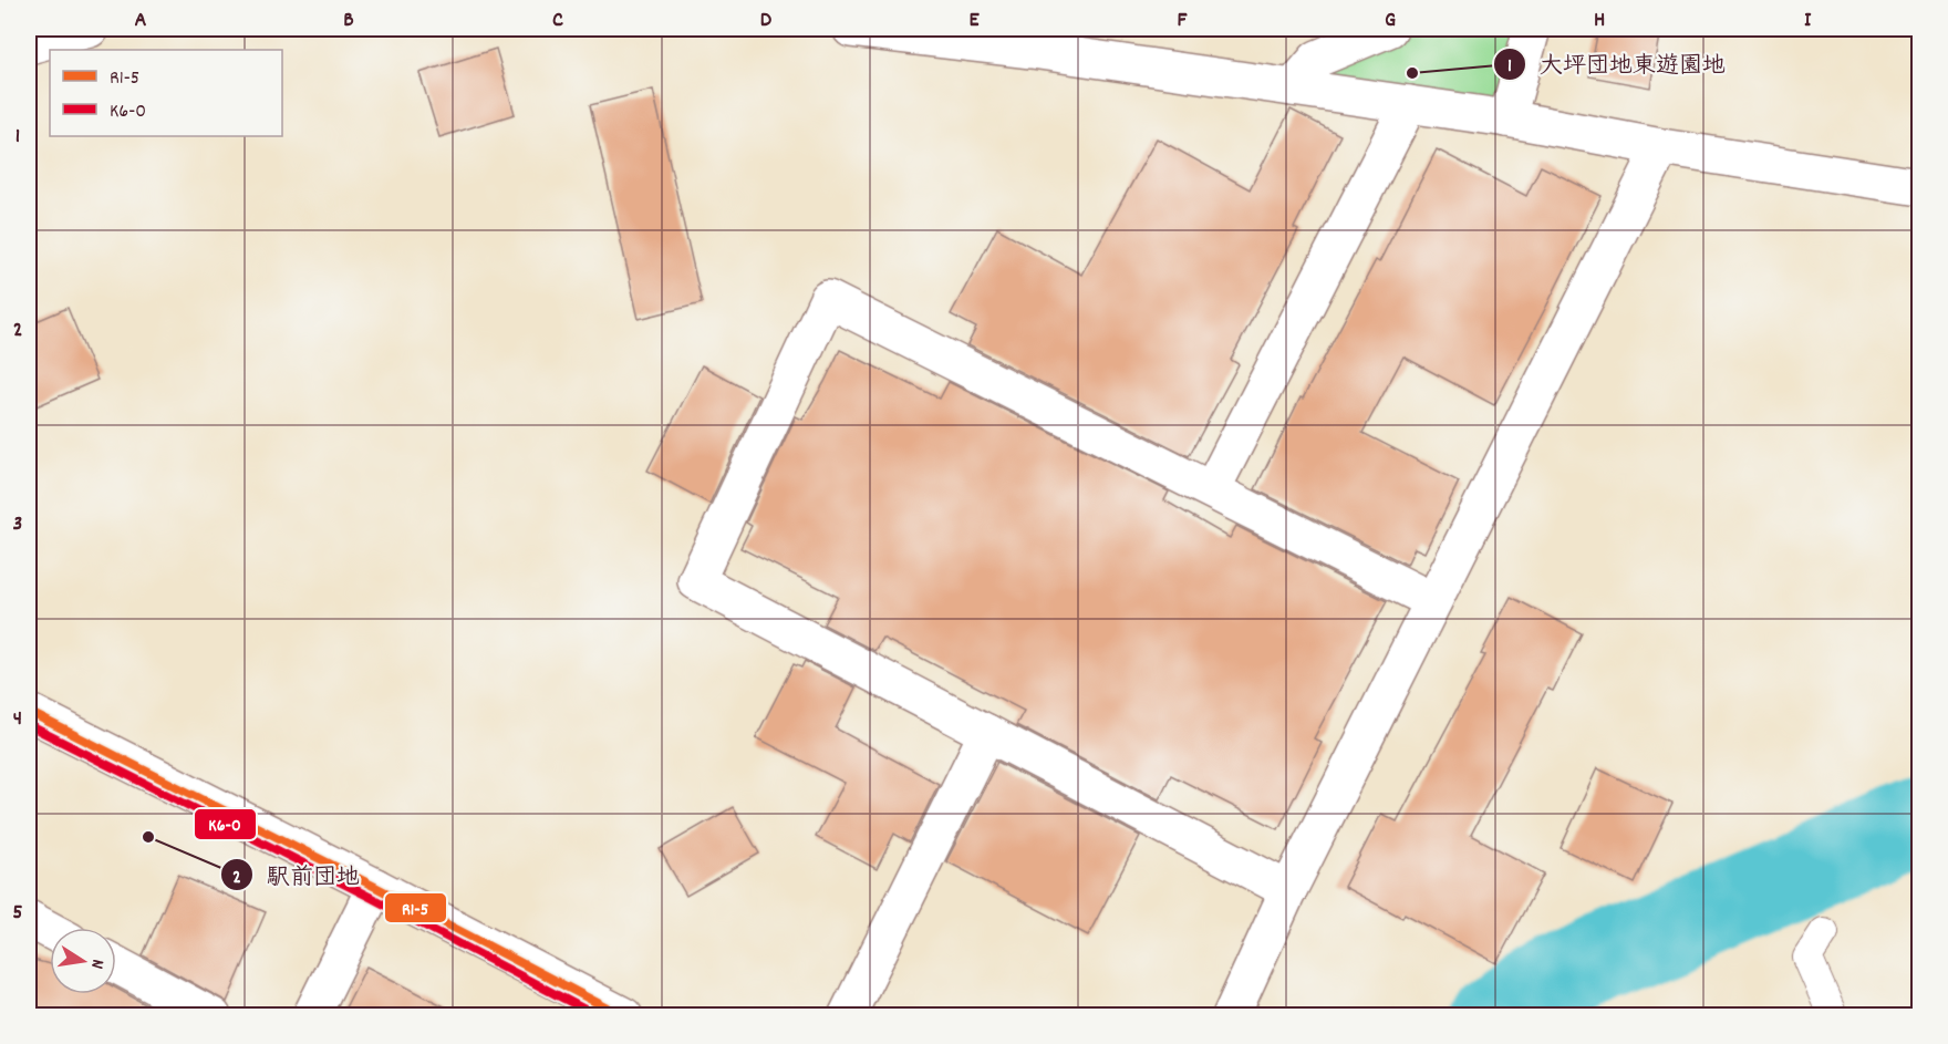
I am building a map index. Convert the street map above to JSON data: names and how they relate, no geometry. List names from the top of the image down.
{
  "places": ["大坪団地東遊園地", "駅前団地"],
  "lines": ["transit line R1-5", "transit line K6-0"],
  "legend": ["R1-5", "K6-0"],
  "north": "right",
  "grid": {
    "columns": [
      "A",
      "B",
      "C",
      "D",
      "E",
      "F",
      "G",
      "H",
      "I"
    ],
    "rows": [
      "1",
      "2",
      "3",
      "4",
      "5"
    ]
  }
}
